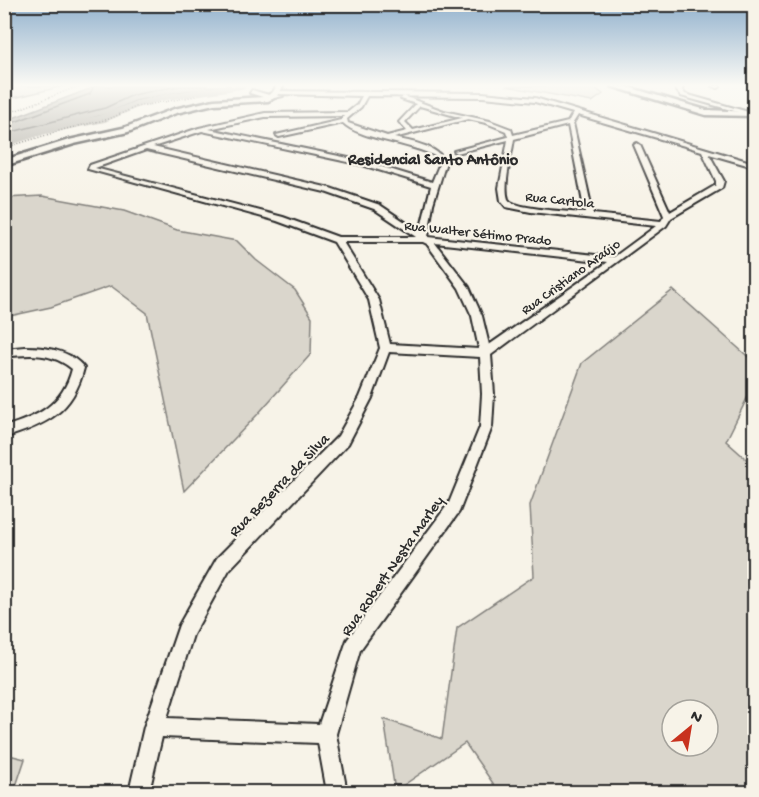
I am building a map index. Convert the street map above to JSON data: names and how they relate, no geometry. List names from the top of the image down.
{
  "streets": {
    "street": [
      "Rua Cartola",
      "Rua Walter Sétimo Prado",
      "Rua Cristiano Araújo",
      "Rua Bezerra da Silva",
      "Rua Robert Nesta Marley"
    ]
  },
  "crossings": [
    ["Rua Cartola", "Rua Cristiano Araújo"],
    ["Rua Walter Sétimo Prado", "Rua Cristiano Araújo"],
    ["Rua Walter Sétimo Prado", "Rua Robert Nesta Marley"],
    ["Rua Cristiano Araújo", "Rua Robert Nesta Marley"]
  ],
  "districts": ["Residencial Santo Antônio"],
  "north": "top right"
}
